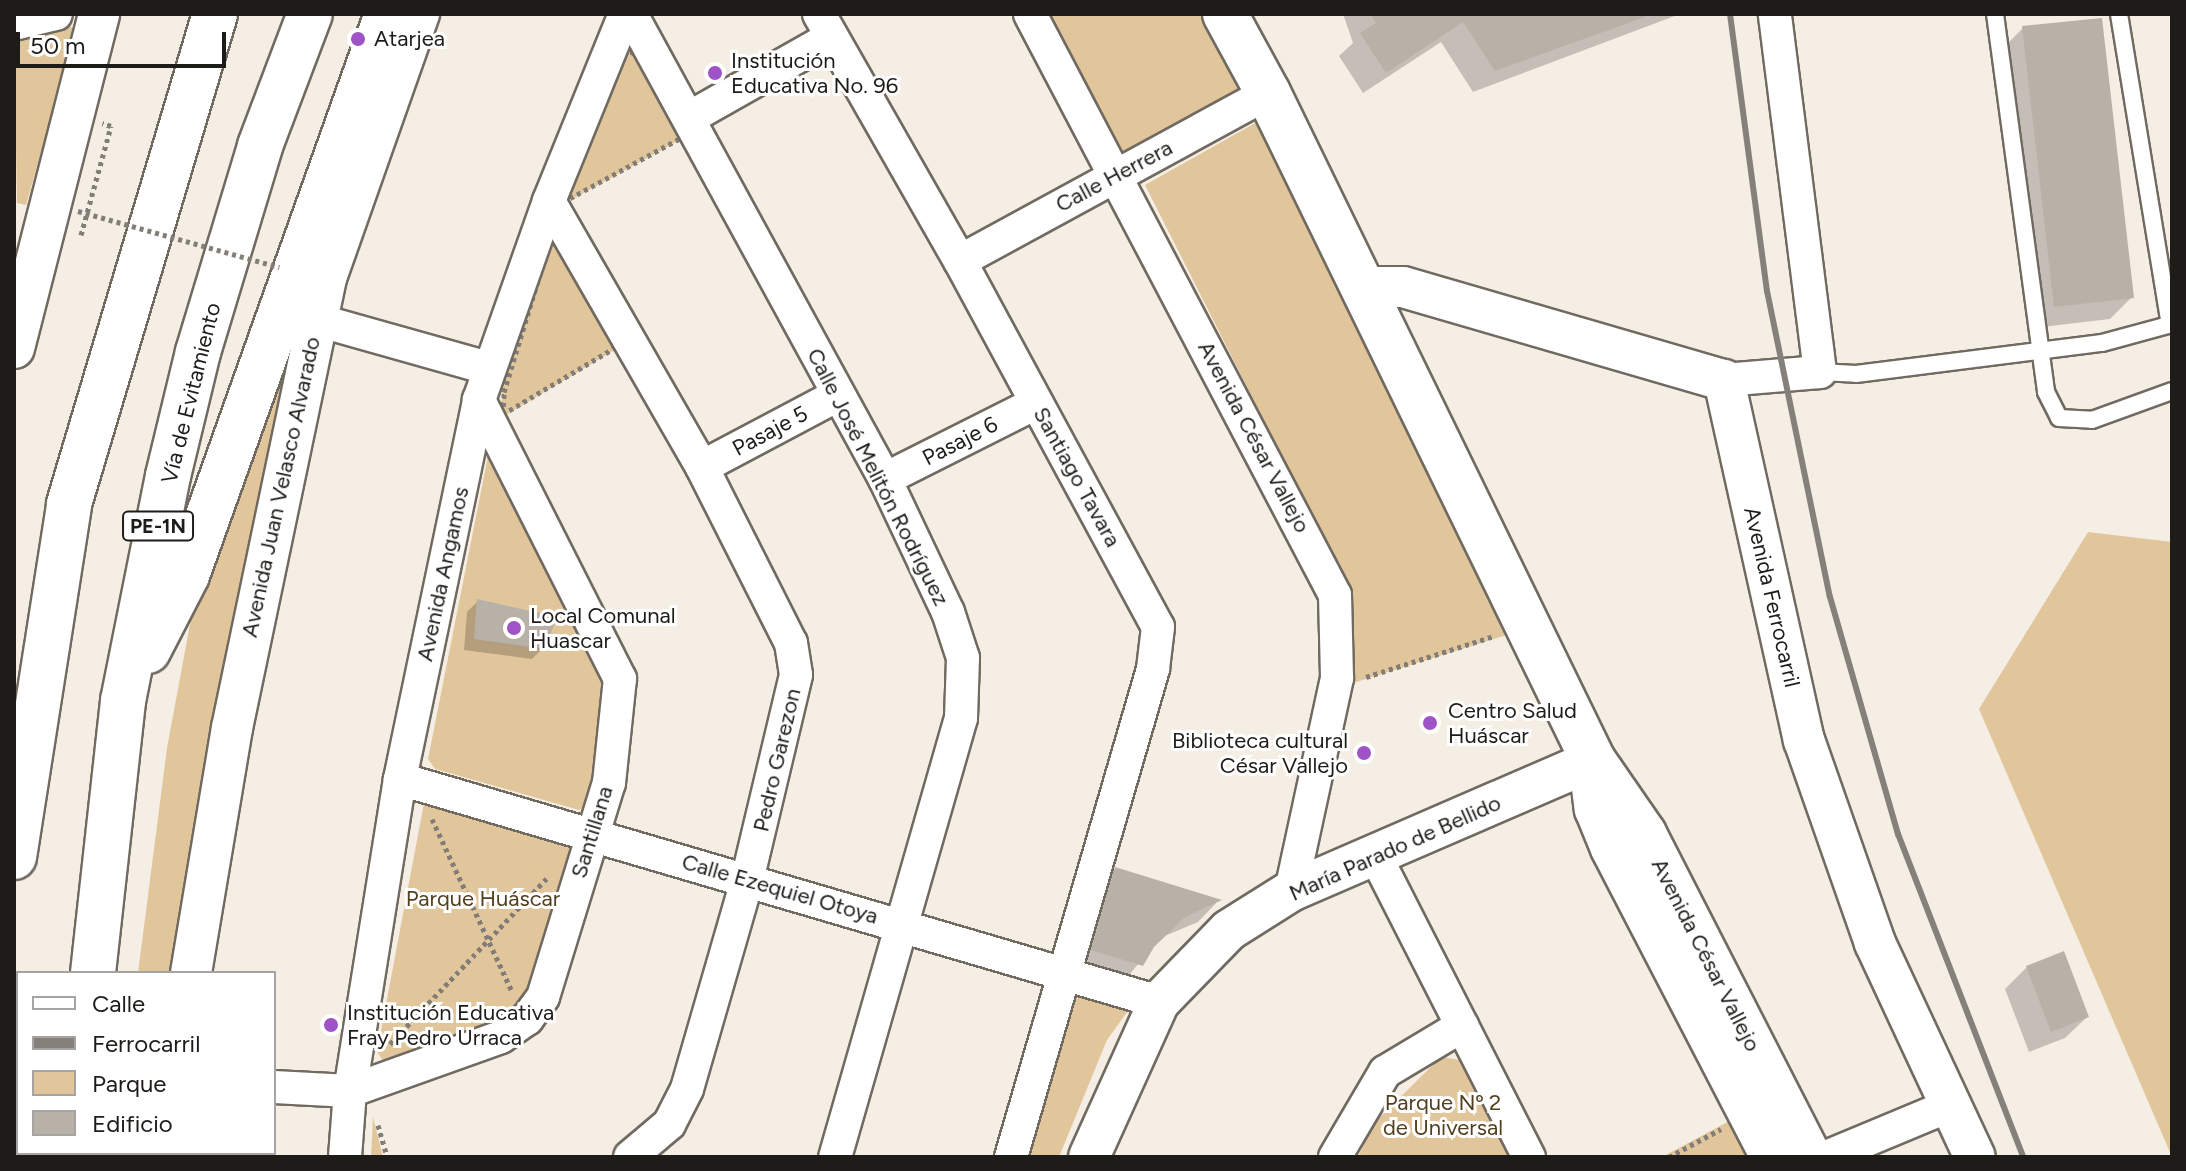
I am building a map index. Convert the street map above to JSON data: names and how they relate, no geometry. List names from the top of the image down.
{
  "streets": {
    "main road": ["Vía de Evitamiento", "Avenida César Vallejo", "PE-1N"],
    "street": [
      "Calle Herrera",
      "Pasaje 5",
      "Pasaje 6",
      "Calle José Melitón Rodríguez",
      "Santiago Tavara",
      "Avenida Juan Velasco Alvarado",
      "Avenida Angamos",
      "Avenida Ferrocarril",
      "Pedro Garezon",
      "Santillana",
      "María Parado de Bellido",
      "Calle Ezequiel Otoya"
    ]
  },
  "crossings": [
    ["Calle Herrera", "Avenida César Vallejo"],
    ["Calle Herrera", "Santiago Tavara"],
    ["Pasaje 5", "Calle José Melitón Rodríguez"],
    ["Pasaje 5", "Pedro Garezon"],
    ["Avenida César Vallejo", "María Parado de Bellido"],
    ["Pasaje 6", "Calle José Melitón Rodríguez"],
    ["Pasaje 6", "Santiago Tavara"],
    ["Calle José Melitón Rodríguez", "Avenida Angamos"],
    ["Calle José Melitón Rodríguez", "Calle Ezequiel Otoya"],
    ["Santiago Tavara", "Calle Ezequiel Otoya"],
    ["Avenida Angamos", "Pedro Garezon"],
    ["Avenida Angamos", "Santillana"],
    ["Avenida Angamos", "Calle Ezequiel Otoya"],
    ["Pedro Garezon", "Calle Ezequiel Otoya"],
    ["Santillana", "Calle Ezequiel Otoya"],
    ["María Parado de Bellido", "Calle Ezequiel Otoya"]
  ],
  "parks": ["Parque Huáscar", "Parque Nº 2 de Universal"],
  "places": [
    "Atarjea",
    "Institución Educativa No. 96",
    "Local Comunal Huascar",
    "Centro Salud Huáscar",
    "Biblioteca cultural César Vallejo",
    "Institución Educativa Fray Pedro Urraca"
  ],
  "legend": [
    "Calle",
    "Ferrocarril",
    "Parque",
    "Edificio"
  ],
  "scale_bar": "50 m"
}
